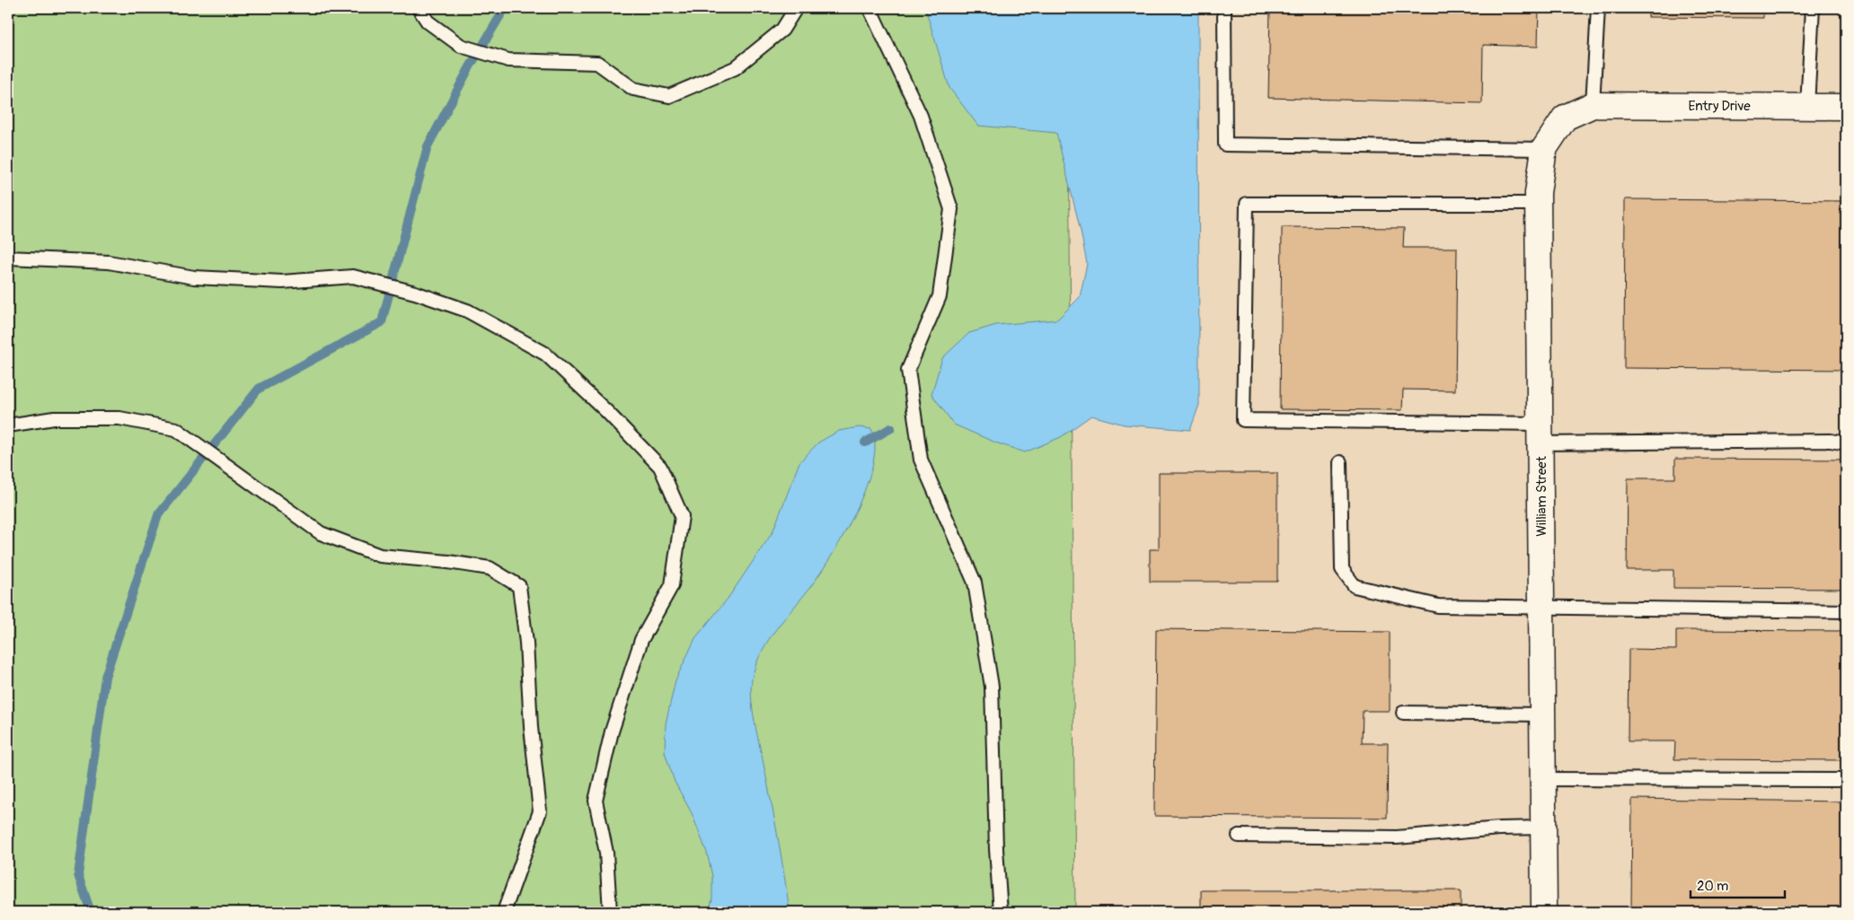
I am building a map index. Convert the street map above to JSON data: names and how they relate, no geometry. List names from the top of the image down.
{
  "streets": {
    "street": ["Entry Drive", "William Street"]
  },
  "crossings": [
    ["Entry Drive", "William Street"]
  ],
  "scale_bar": "20 m"
}
